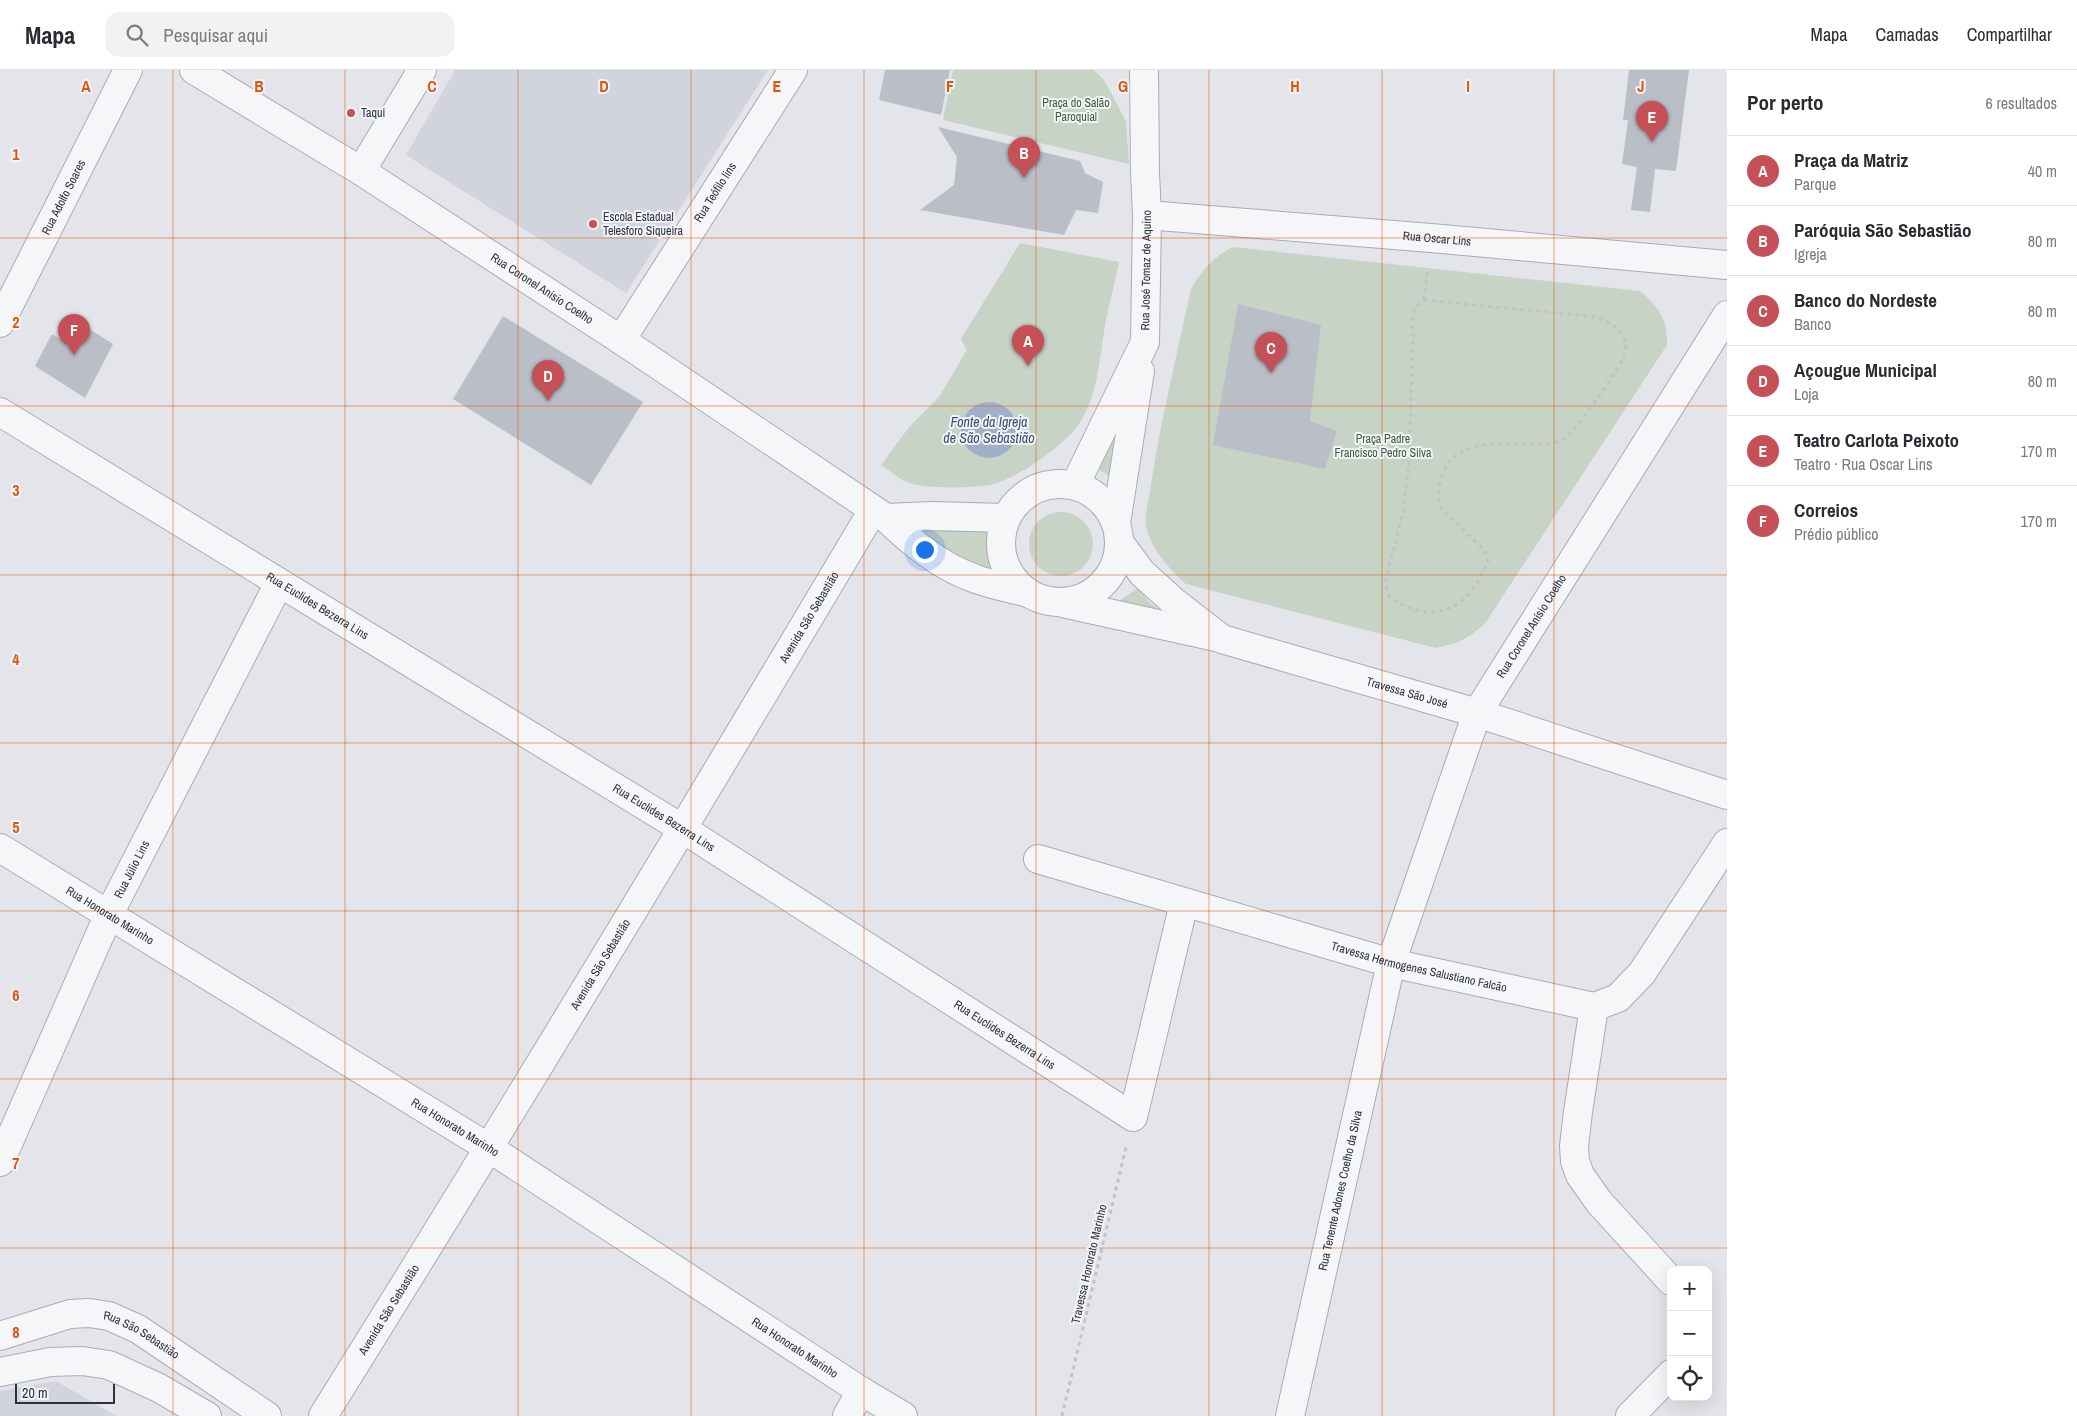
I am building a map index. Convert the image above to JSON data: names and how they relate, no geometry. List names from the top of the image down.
{
  "streets": {
    "street": [
      "Rua Teófilo lins",
      "Rua Adolfo Soares",
      "Rua Oscar Lins",
      "Rua José Tomaz de Aquino",
      "Rua Coronel Anísio Coelho",
      "Rua Euclides Bezerra Lins",
      "Avenida São Sebastião",
      "Travessa São José",
      "Rua Júlio Lins",
      "Rua Honorato Marinho",
      "Travessa Hermogenes Salustiano Falcão",
      "Rua Tenente Adones Coelho da Silva",
      "Rua São Sebastião"
    ],
    "path": ["Travessa Honorato Marinho"]
  },
  "crossings": [
    ["Rua Teófilo lins", "Rua Coronel Anísio Coelho"],
    ["Rua Oscar Lins", "Rua José Tomaz de Aquino"],
    ["Rua José Tomaz de Aquino", "Rua Coronel Anísio Coelho"],
    ["Rua José Tomaz de Aquino", "Travessa São José"],
    ["Rua Coronel Anísio Coelho", "Avenida São Sebastião"],
    ["Rua Coronel Anísio Coelho", "Travessa São José"],
    ["Rua Coronel Anísio Coelho", "Travessa Hermogenes Salustiano Falcão"],
    ["Rua Coronel Anísio Coelho", "Rua Tenente Adones Coelho da Silva"],
    ["Rua Euclides Bezerra Lins", "Avenida São Sebastião"],
    ["Rua Euclides Bezerra Lins", "Rua Júlio Lins"],
    ["Rua Euclides Bezerra Lins", "Travessa Honorato Marinho"],
    ["Avenida São Sebastião", "Rua Honorato Marinho"],
    ["Rua Júlio Lins", "Rua Honorato Marinho"],
    ["Travessa Hermogenes Salustiano Falcão", "Rua Tenente Adones Coelho da Silva"]
  ],
  "water": ["Fonte da Igreja de São Sebastião"],
  "parks": ["Praça do Salão Paroquial", "Praça Padre Francisco Pedro Silva"],
  "places": ["Taqui", "Escola Estadual Telesforo Siqueira"],
  "scale_bar": "20 m",
  "page": {
    "header": "Mapa",
    "search": "Pesquisar aqui",
    "nav": ["Mapa", "Camadas", "Compartilhar"],
    "heading": ["Por perto", "6 resultados"],
    "pins": [
      "E",
      "B",
      "F",
      "A",
      "C",
      "D"
    ],
    "list": [
      {
        "mark": "A",
        "name": "Praça da Matriz",
        "note": "Parque",
        "value": "40 m"
      },
      {
        "mark": "B",
        "name": "Paróquia São Sebastião",
        "note": "Igreja",
        "value": "80 m"
      },
      {
        "mark": "C",
        "name": "Banco do Nordeste",
        "note": "Banco",
        "value": "80 m"
      },
      {
        "mark": "D",
        "name": "Açougue Municipal",
        "note": "Loja",
        "value": "80 m"
      },
      {
        "mark": "E",
        "name": "Teatro Carlota Peixoto",
        "note": "Teatro · Rua Oscar Lins",
        "value": "170 m"
      },
      {
        "mark": "F",
        "name": "Correios",
        "note": "Prédio público",
        "value": "170 m"
      }
    ],
    "map_buttons": ["+", "−"],
    "scale": "20 m"
  },
  "grid": {
    "columns": [
      "A",
      "B",
      "C",
      "D",
      "E",
      "F",
      "G",
      "H",
      "I",
      "J"
    ],
    "rows": [
      "1",
      "2",
      "3",
      "4",
      "5",
      "6",
      "7",
      "8"
    ]
  }
}
